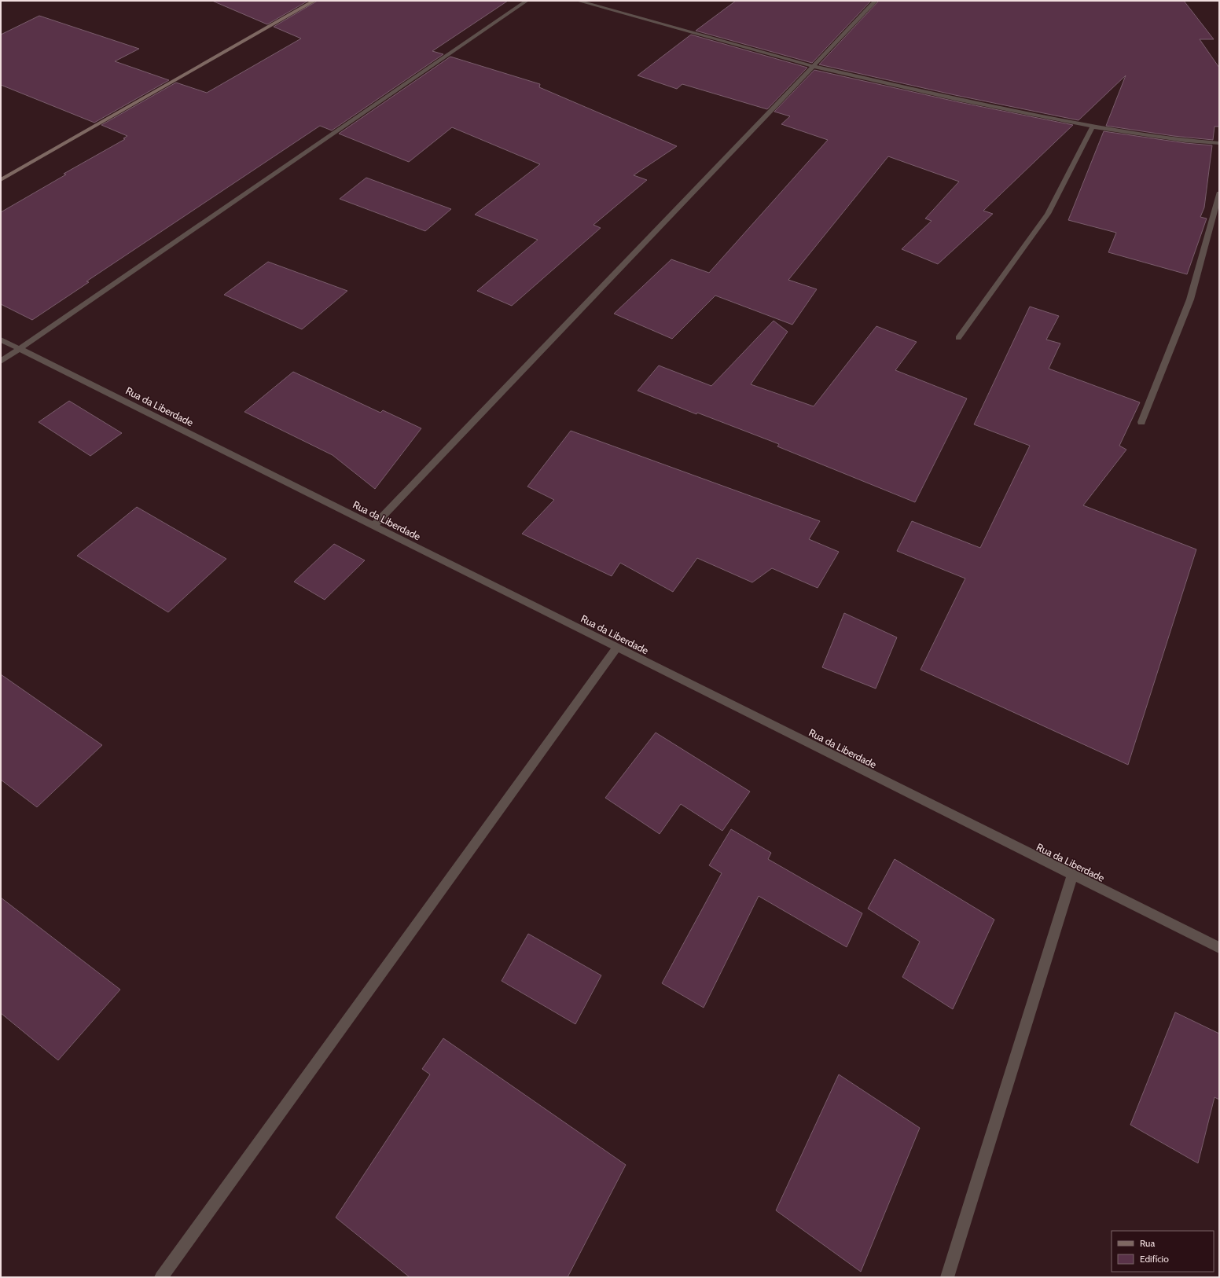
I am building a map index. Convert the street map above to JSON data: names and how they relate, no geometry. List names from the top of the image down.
{
  "streets": {
    "street": ["Rua da Liberdade"]
  },
  "legend": ["Rua", "Edifício"]
}
